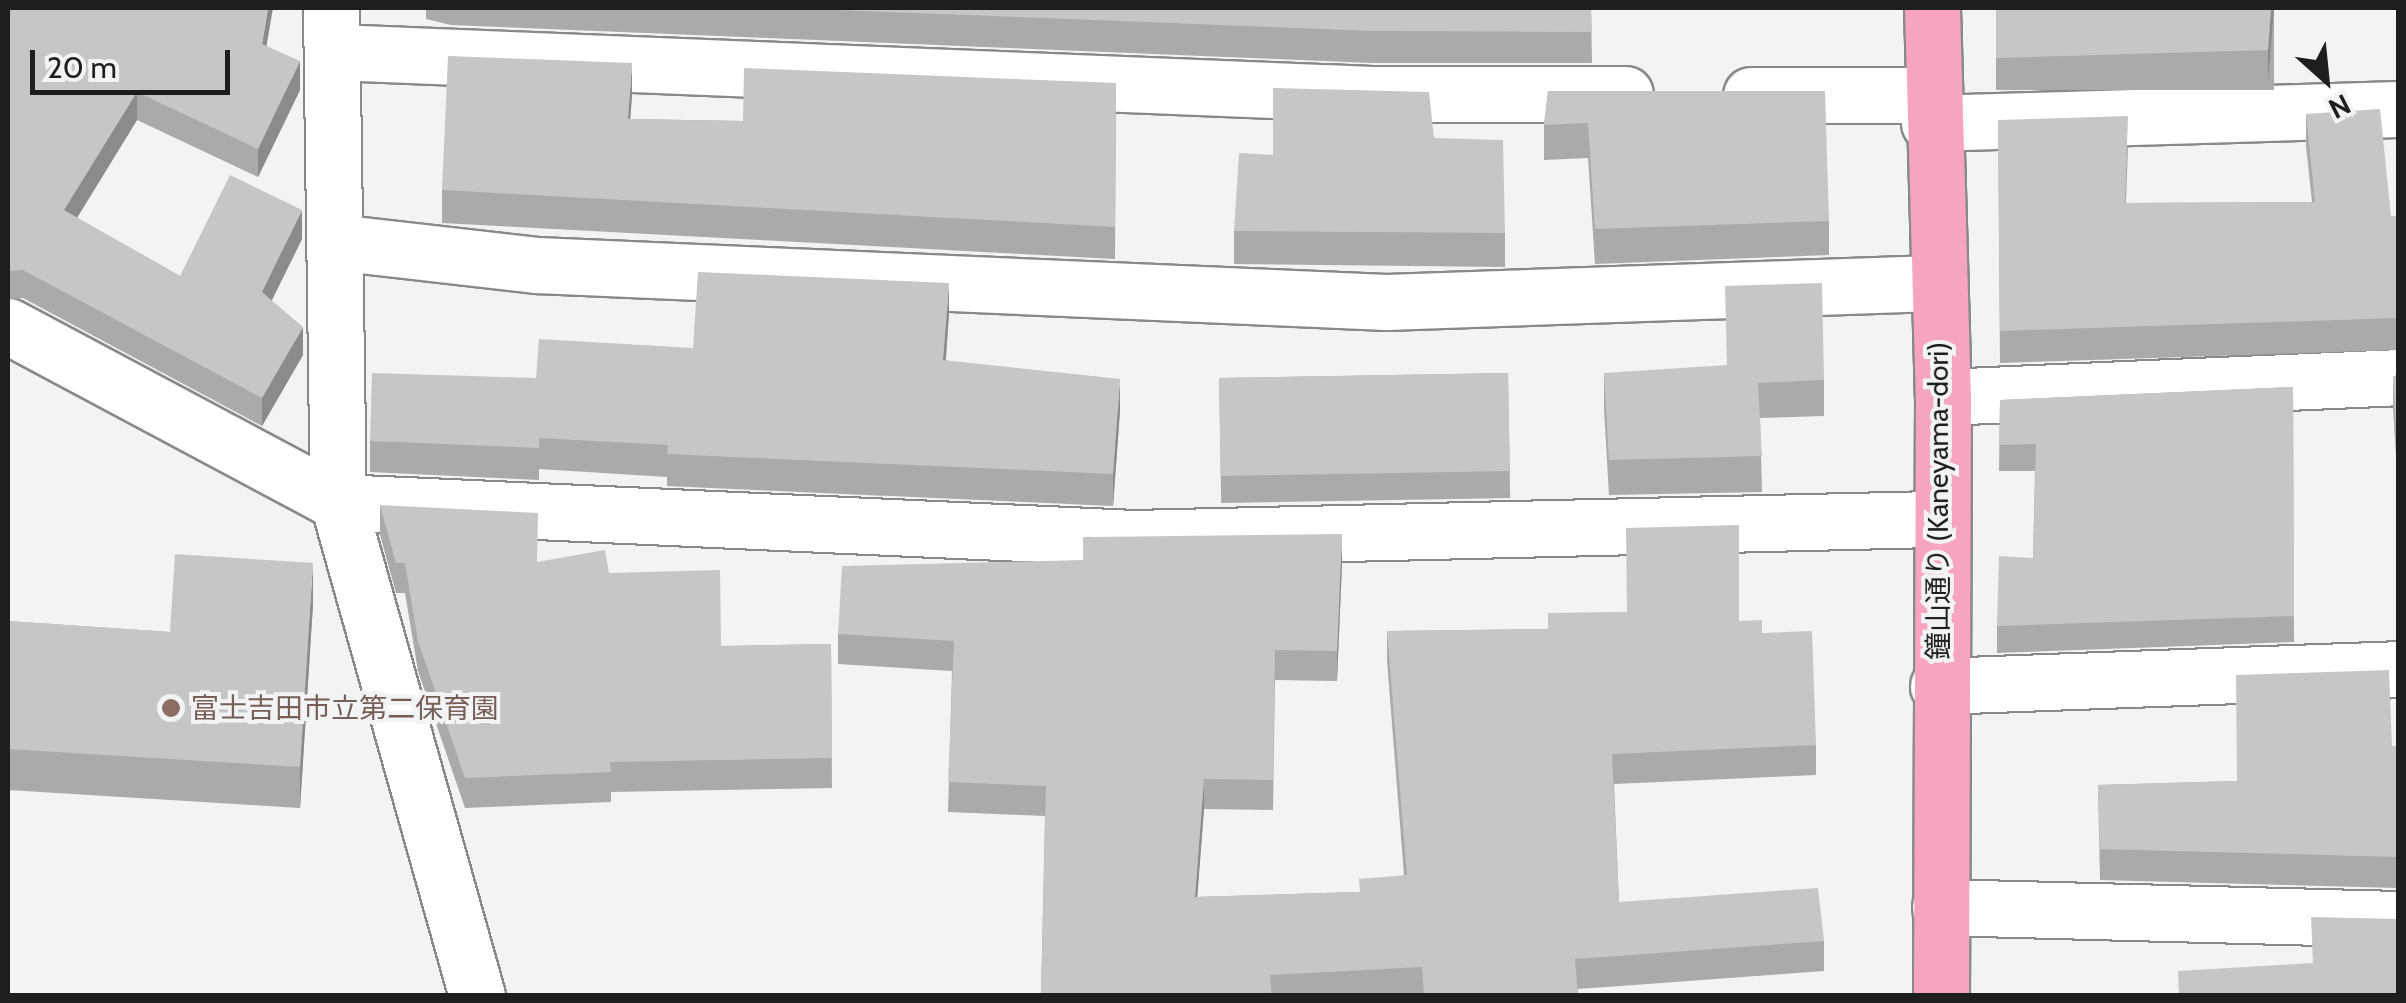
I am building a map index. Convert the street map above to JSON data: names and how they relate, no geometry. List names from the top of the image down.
{
  "streets": {
    "main road": ["鐘山通り (Kaneyama-dori)"]
  },
  "places": ["富士吉田市立第二保育園"],
  "scale_bar": "20 m",
  "north": "bottom right"
}
